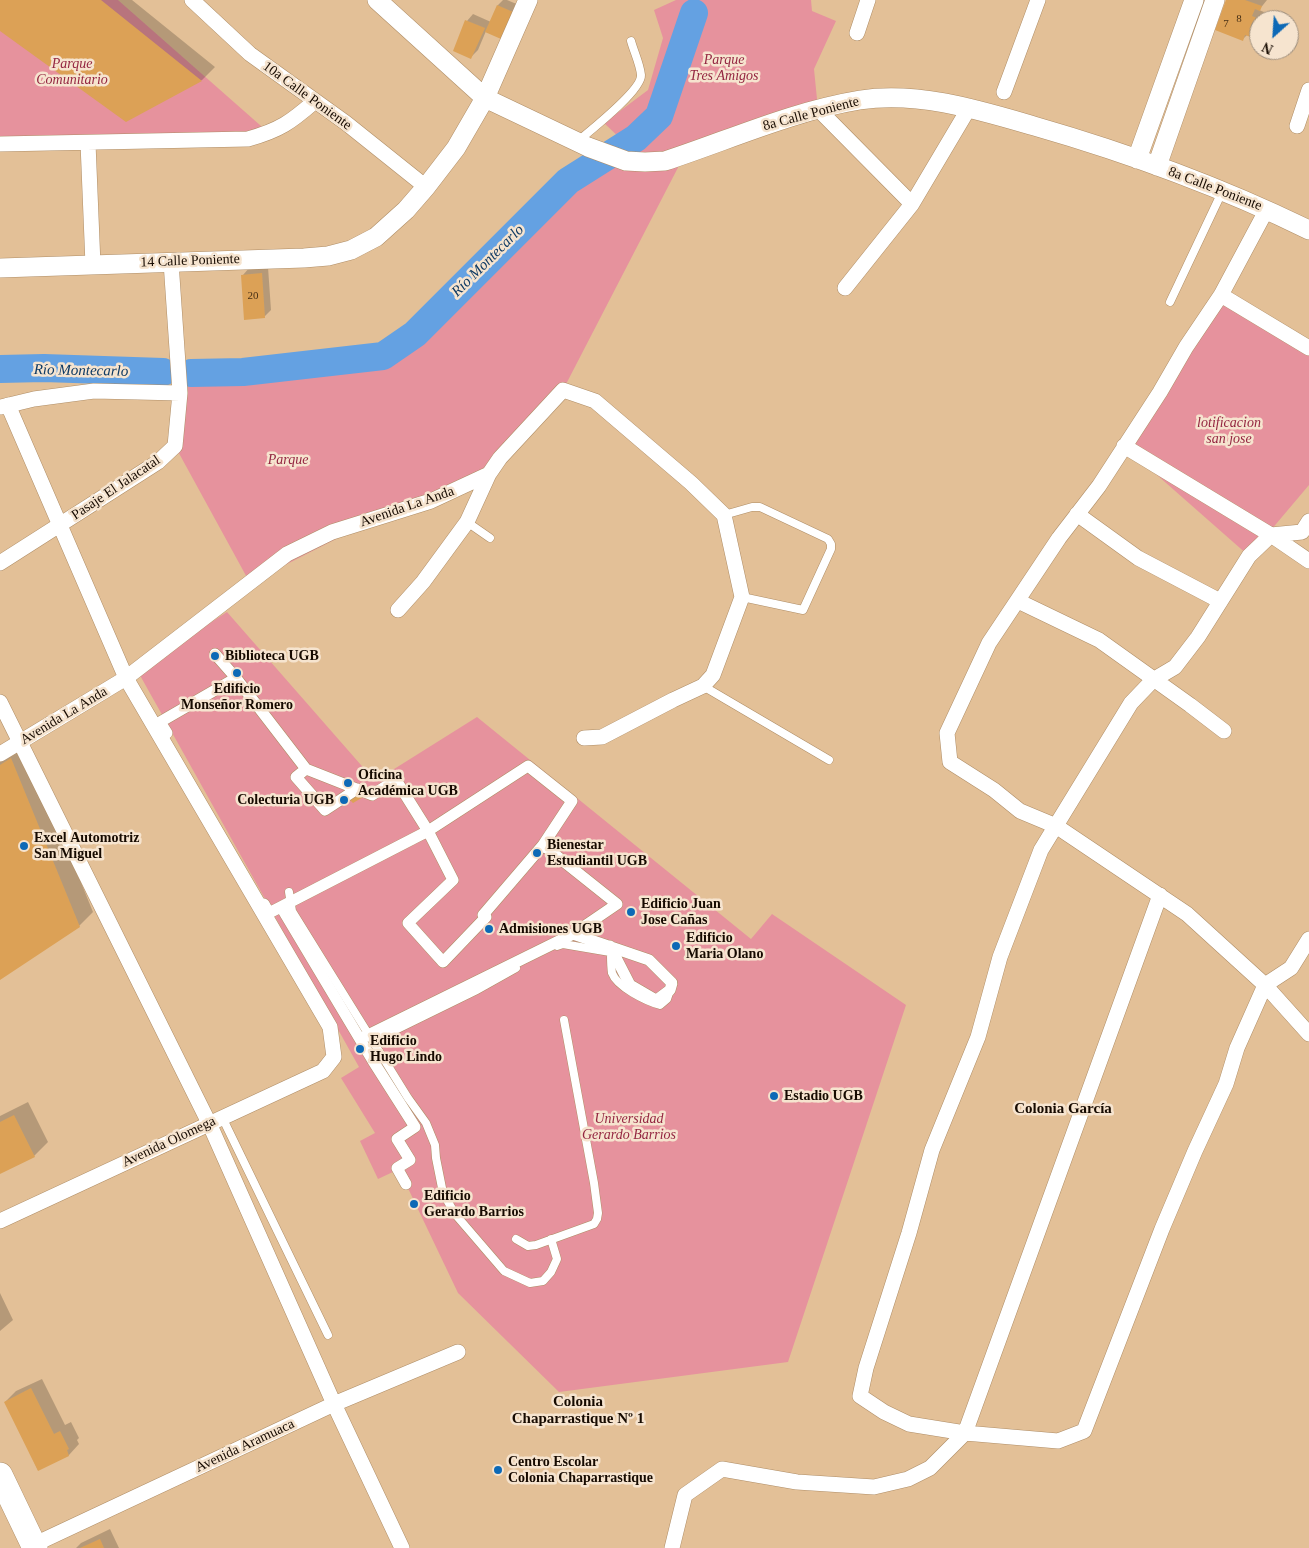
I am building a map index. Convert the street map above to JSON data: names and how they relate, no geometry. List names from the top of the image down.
{
  "streets": {
    "street": [
      "10a Calle Poniente",
      "8a Calle Poniente",
      "14 Calle Poniente",
      "Pasaje El Jalacatal",
      "Avenida La Anda",
      "Avenida Olomega",
      "Avenida Aramuaca"
    ]
  },
  "crossings": [
    ["10a Calle Poniente", "14 Calle Poniente"],
    ["8a Calle Poniente", "14 Calle Poniente"],
    ["14 Calle Poniente", "Pasaje El Jalacatal"]
  ],
  "districts": ["Colonia García", "Colonia Chaparrastique Nº 1"],
  "water": ["Río Montecarlo"],
  "parks": [
    "Parque Tres Amigos",
    "Parque Comunitario",
    "lotificacion san jose",
    "Parque",
    "Universidad Gerardo Barrios"
  ],
  "places": [
    "Biblioteca UGB",
    "Edificio Monseñor Romero",
    "Oficina Académica UGB",
    "Colecturia UGB",
    "Excel Automotriz San Miguel",
    "Bienestar Estudiantil UGB",
    "Edificio Juan Jose Cañas",
    "Admisiones UGB",
    "Edificio Maria Olano",
    "Edificio Hugo Lindo",
    "Estadio UGB",
    "Edificio Gerardo Barrios",
    "Centro Escolar Colonia Chaparrastique"
  ],
  "house_numbers": ["8", "7", "20"],
  "north": "bottom left"
}
